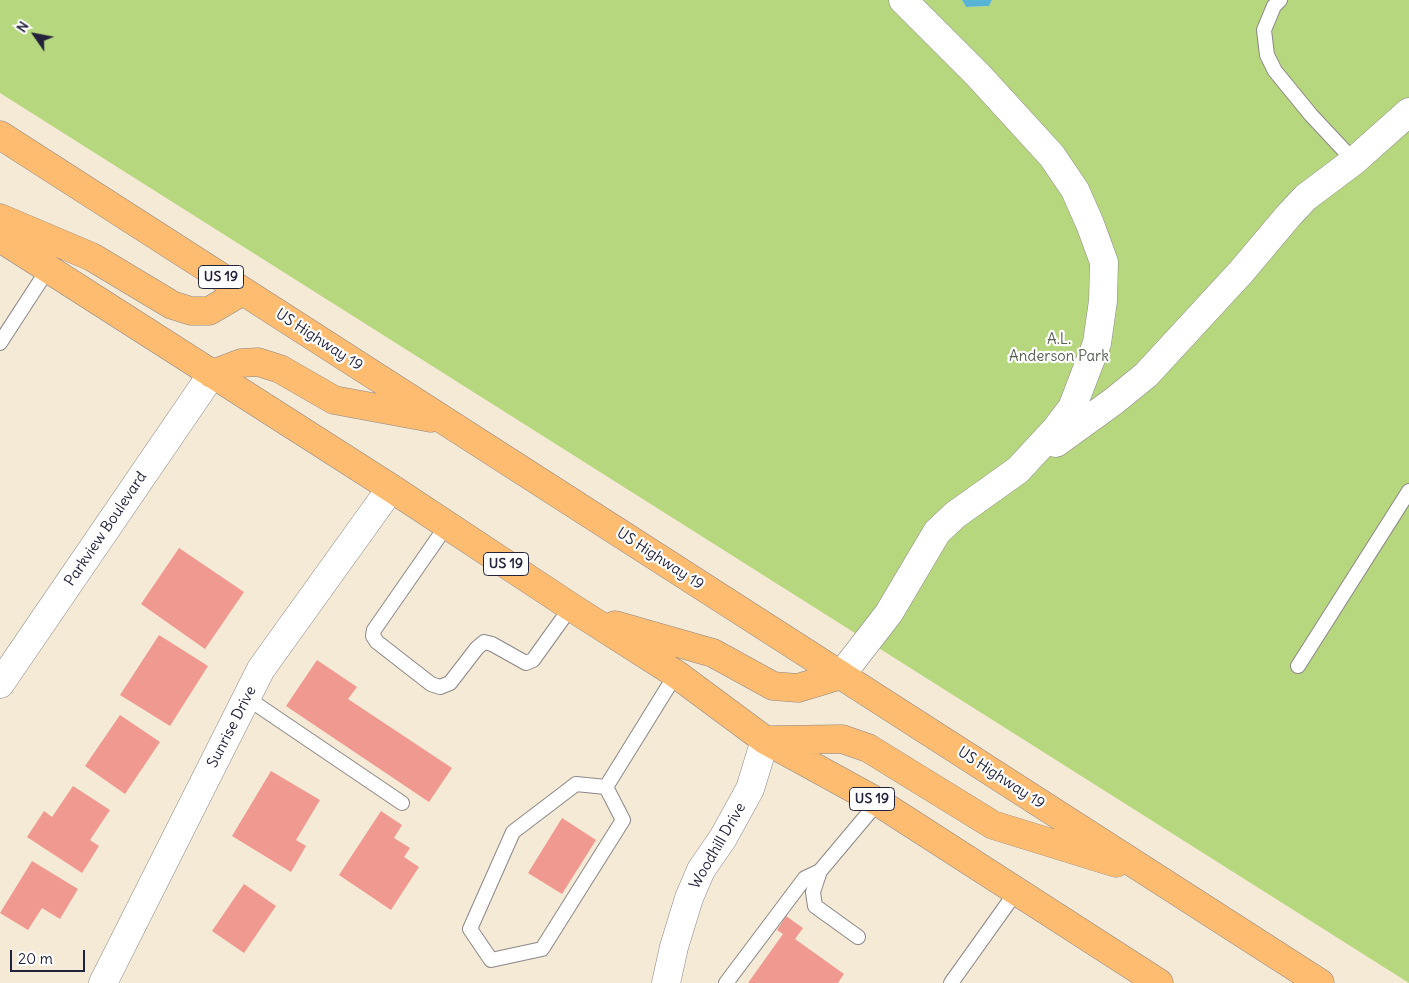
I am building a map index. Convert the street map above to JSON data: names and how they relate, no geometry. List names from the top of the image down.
{
  "streets": {
    "highway": ["US 19", "US Highway 19"],
    "street": ["Parkview Boulevard", "Sunrise Drive", "Woodhill Drive"]
  },
  "crossings": [
    ["US 19", "Parkview Boulevard"],
    ["US 19", "Sunrise Drive"],
    ["US 19", "Woodhill Drive"]
  ],
  "parks": ["A.L. Anderson Park"],
  "scale_bar": "20 m",
  "north": "top left"
}
